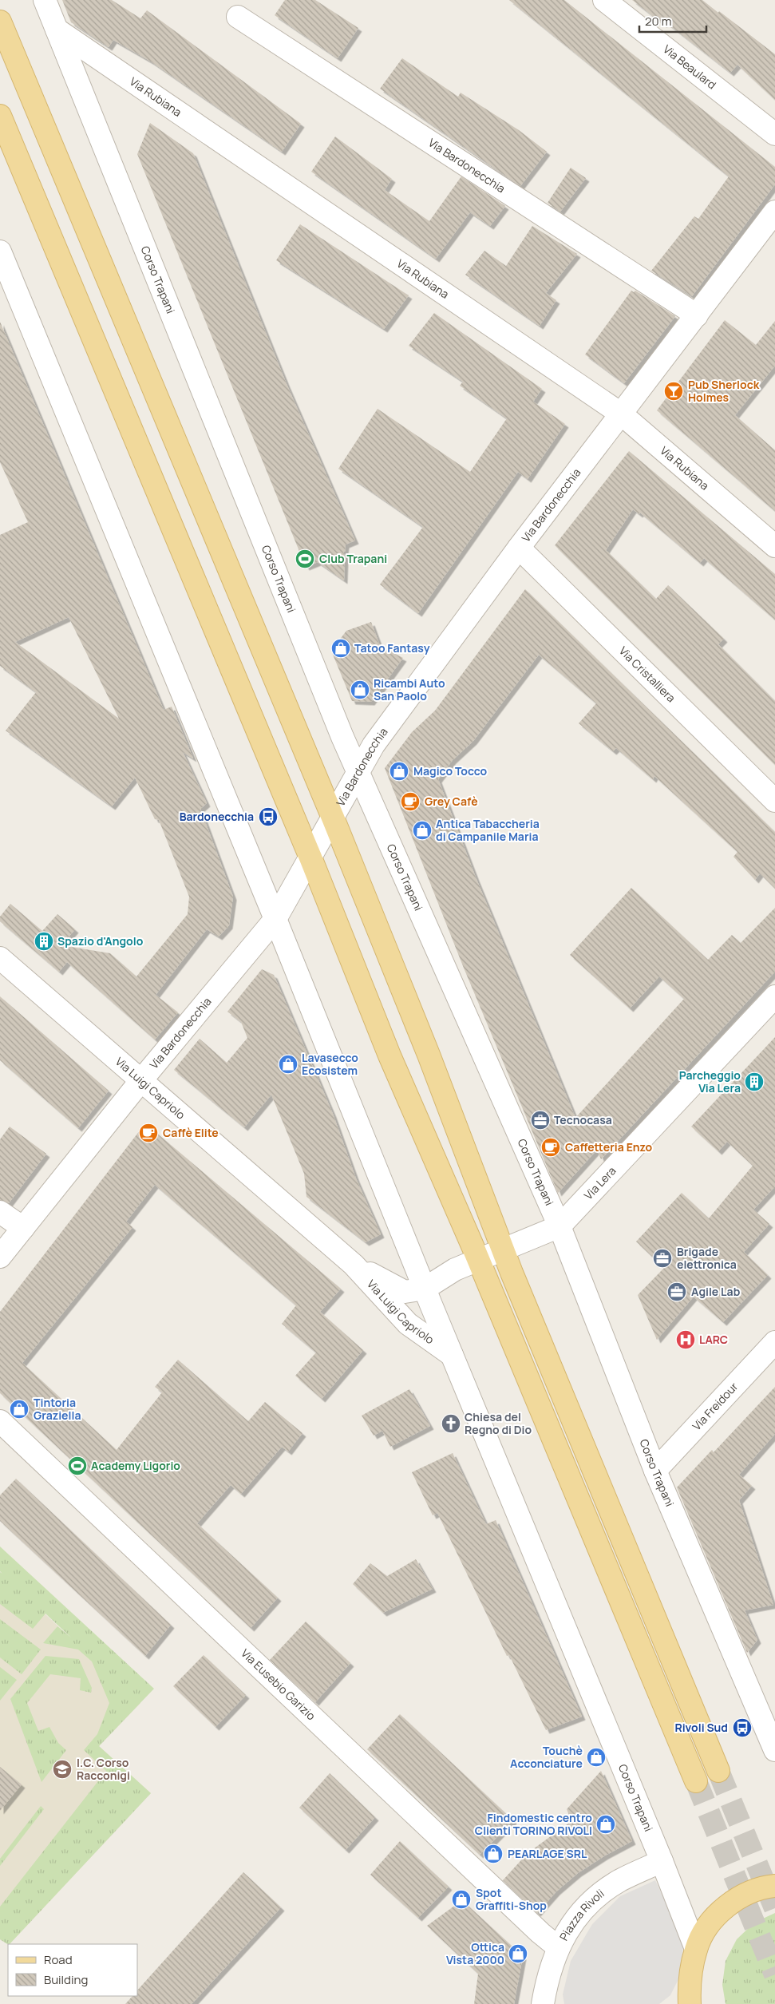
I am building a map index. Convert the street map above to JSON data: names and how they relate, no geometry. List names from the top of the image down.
{
  "streets": {
    "street": [
      "Via Beaulard",
      "Via Rubiana",
      "Via Bardonecchia",
      "Corso Trapani",
      "Via Cristalliera",
      "Via Luigi Capriolo",
      "Via Lera",
      "Via Freidour",
      "Via Eusebio Garizio",
      "Piazza Rivoli"
    ]
  },
  "crossings": [
    ["Via Rubiana", "Via Bardonecchia"],
    ["Via Rubiana", "Corso Trapani"],
    ["Via Bardonecchia", "Corso Trapani"],
    ["Via Bardonecchia", "Via Cristalliera"],
    ["Via Bardonecchia", "Via Luigi Capriolo"],
    ["Corso Trapani", "Via Luigi Capriolo"],
    ["Corso Trapani", "Via Lera"],
    ["Corso Trapani", "Via Freidour"],
    ["Corso Trapani", "Piazza Rivoli"],
    ["Via Luigi Capriolo", "Via Lera"],
    ["Via Eusebio Garizio", "Piazza Rivoli"]
  ],
  "places": {
    "bar": ["Pub Sherlock Holmes"],
    "sports": ["Club Trapani", "Academy Ligorio"],
    "shop": [
      "Tatoo Fantasy",
      "Ricambi Auto San Paolo",
      "Magico Tocco",
      "Antica Tabaccheria di Campanile Maria",
      "Lavasecco Ecosistem",
      "Tintoria Graziella",
      "Touchè Acconciature",
      "Findomestic centro Clienti TORINO RIVOLI",
      "PEARLAGE SRL",
      "Spot Graffiti-Shop",
      "Ottica Vista 2000"
    ],
    "cafe": ["Grey Cafè", "Caffè Elite", "Caffetteria Enzo"],
    "bus stop": ["Bardonecchia", "Rivoli Sud"],
    "building": ["Spazio d'Angolo", "Parcheggio Via Lera"],
    "office": ["Tecnocasa", "Brigade elettronica", "Agile Lab"],
    "hospital": ["LARC"],
    "church": ["Chiesa del Regno di Dio"],
    "school or university": ["I.C. Corso Racconigi"]
  },
  "legend": ["Road", "Building"],
  "scale_bar": "20 m"
}
